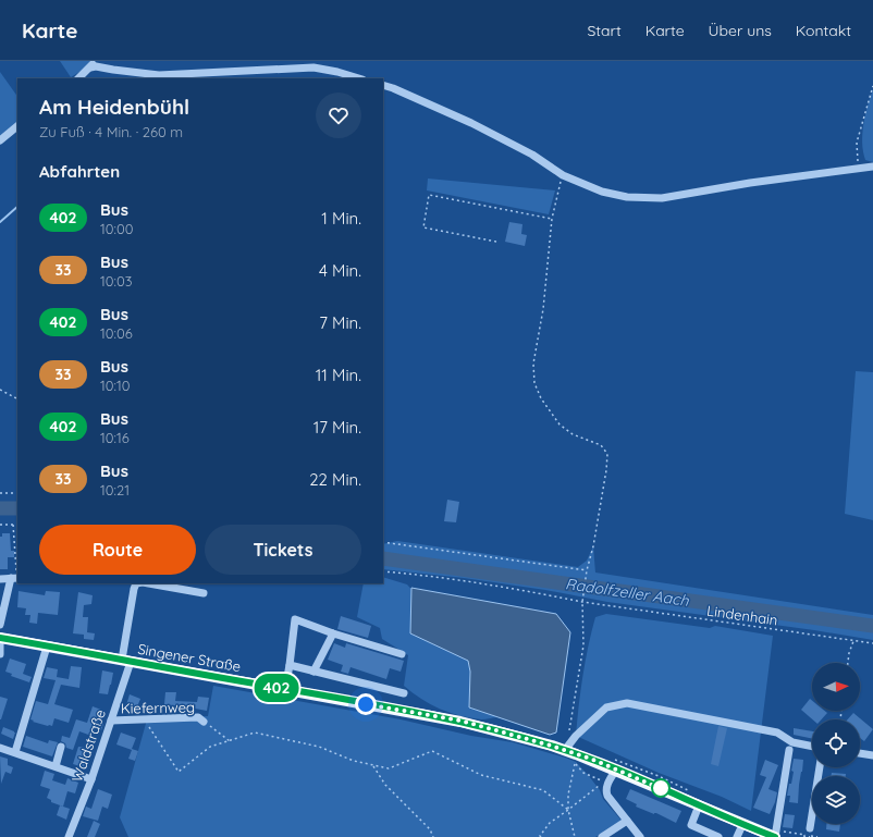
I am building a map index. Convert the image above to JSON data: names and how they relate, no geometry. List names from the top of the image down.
{
  "streets": {
    "main road": ["Singener Straße"],
    "street": ["Kiefernweg", "Waldstraße"],
    "path": ["Lindenhain"]
  },
  "crossings": [
    ["Singener Straße", "Waldstraße"],
    ["Kiefernweg", "Waldstraße"]
  ],
  "water": ["Radolfzeller Aach"],
  "lines": ["bus line 402"],
  "north": "right",
  "page": {
    "header": "Karte",
    "nav": [
      "Start",
      "Karte",
      "Über uns",
      "Kontakt"
    ],
    "on_map": "402",
    "heading": [
      ["Am Heidenbühl", "Zu Fuß · 4 Min. · 260 m"],
      "Abfahrten"
    ],
    "list": [
      {
        "mark": "402",
        "name": "Bus",
        "note": "10:00",
        "value": "1 Min."
      },
      {
        "mark": "33",
        "name": "Bus",
        "note": "10:03",
        "value": "4 Min."
      },
      {
        "mark": "402",
        "name": "Bus",
        "note": "10:06",
        "value": "7 Min."
      },
      {
        "mark": "33",
        "name": "Bus",
        "note": "10:10",
        "value": "11 Min."
      },
      {
        "mark": "402",
        "name": "Bus",
        "note": "10:16",
        "value": "17 Min."
      },
      {
        "mark": "33",
        "name": "Bus",
        "note": "10:21",
        "value": "22 Min."
      }
    ],
    "buttons": ["Route", "Tickets"]
  }
}
